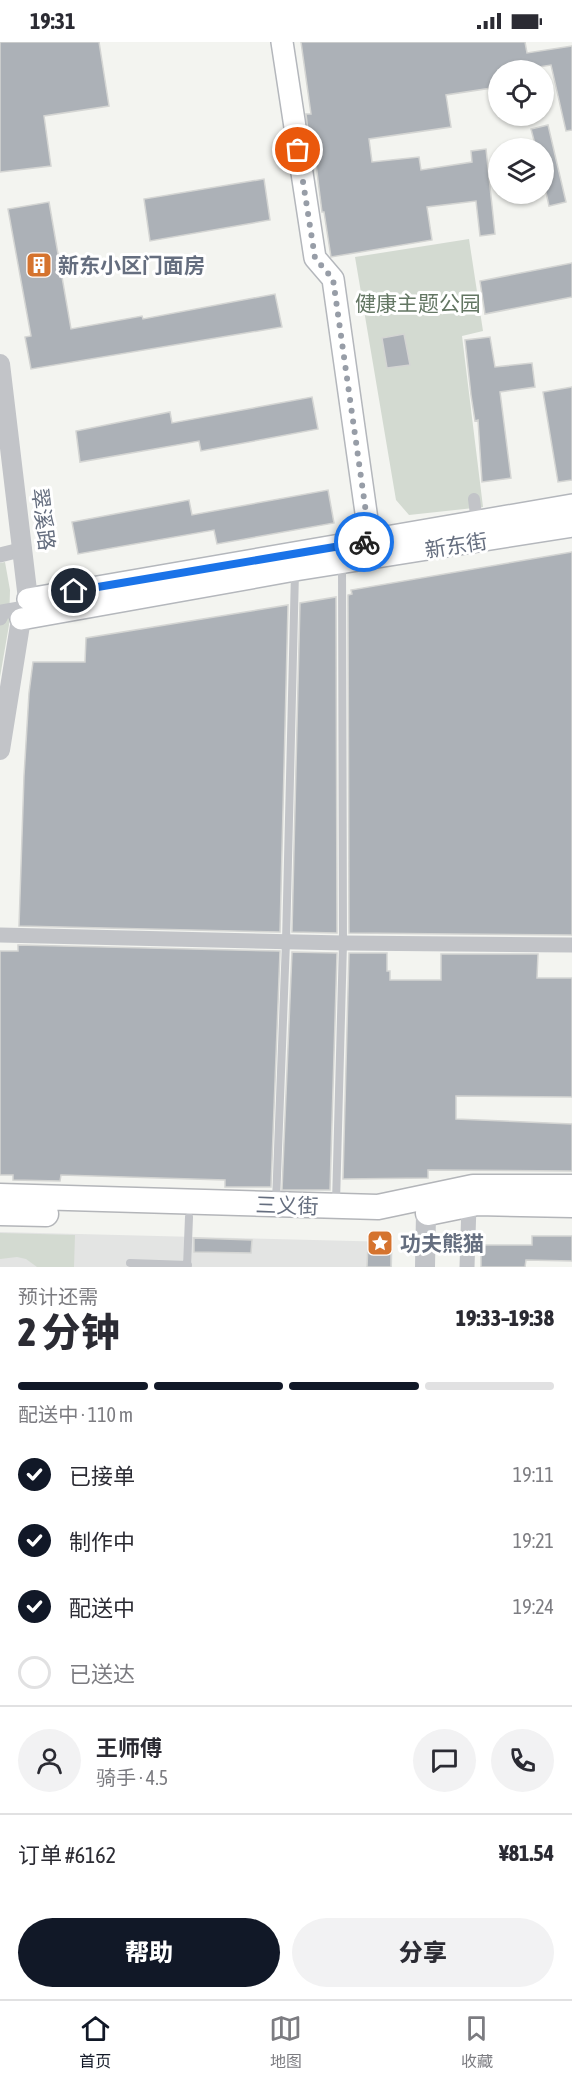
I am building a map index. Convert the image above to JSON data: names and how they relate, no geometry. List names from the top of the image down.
{
  "streets": {
    "main road": ["新东街", "三义街"],
    "street": ["翠溪路"]
  },
  "crossings": [
    ["翠溪路", "新东街"]
  ],
  "parks": ["健康主题公园"],
  "places": {
    "building": ["新东小区门面房"],
    "place": ["功夫熊猫"]
  },
  "page": {
    "status": "19:31",
    "heading": ["2 分钟", "预计还需", "19:33–19:38"],
    "panel": [
      "王师傅",
      "骑手 · 4.5",
      "订单 #6162",
      "¥81.54"
    ],
    "bar": "配送中 · 110 m",
    "list": [
      ["已接单", "19:11"],
      ["制作中", "19:21"],
      ["配送中", "19:24"],
      "已送达"
    ],
    "buttons": ["帮助", "分享"],
    "tabs": ["首页", "地图", "收藏"]
  }
}
